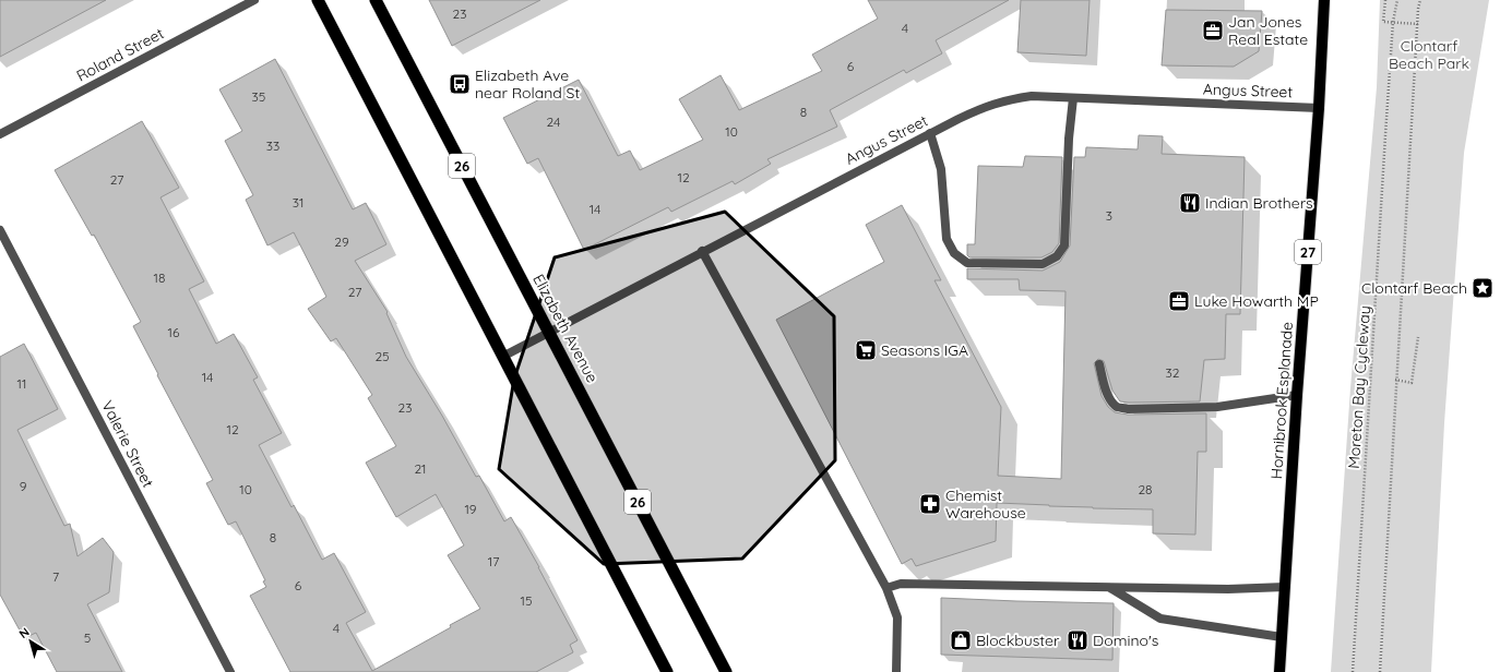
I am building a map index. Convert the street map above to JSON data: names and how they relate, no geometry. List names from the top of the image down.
{
  "streets": {
    "highway": ["26", "Elizabeth Avenue"],
    "main road": ["27", "Hornibrook Esplanade"],
    "street": ["Roland Street", "Angus Street", "Valerie Street"],
    "path": ["Moreton Bay Cycleway"]
  },
  "crossings": [
    ["Angus Street", "Elizabeth Avenue"],
    ["Angus Street", "Hornibrook Esplanade"]
  ],
  "parks": ["Clontarf Beach Park"],
  "places": {
    "office": ["Jan Jones Real Estate", "Luke Howarth MP"],
    "bus stop": ["Elizabeth Ave near Roland St"],
    "restaurant": ["Indian Brothers", "Domino's"],
    "place": ["Clontarf Beach"],
    "supermarket": ["Seasons IGA"],
    "pharmacy": ["Chemist Warehouse"],
    "shop": ["Blockbuster"]
  },
  "house_numbers": [
    "23",
    "4",
    "6",
    "35",
    "8",
    "24",
    "10",
    "33",
    "12",
    "27",
    "31",
    "14",
    "3",
    "29",
    "18",
    "27",
    "16",
    "25",
    "32",
    "14",
    "11",
    "23",
    "12",
    "21",
    "9",
    "10",
    "28",
    "19",
    "8",
    "17",
    "7",
    "6",
    "15",
    "4",
    "5"
  ],
  "north": "top left"
}
